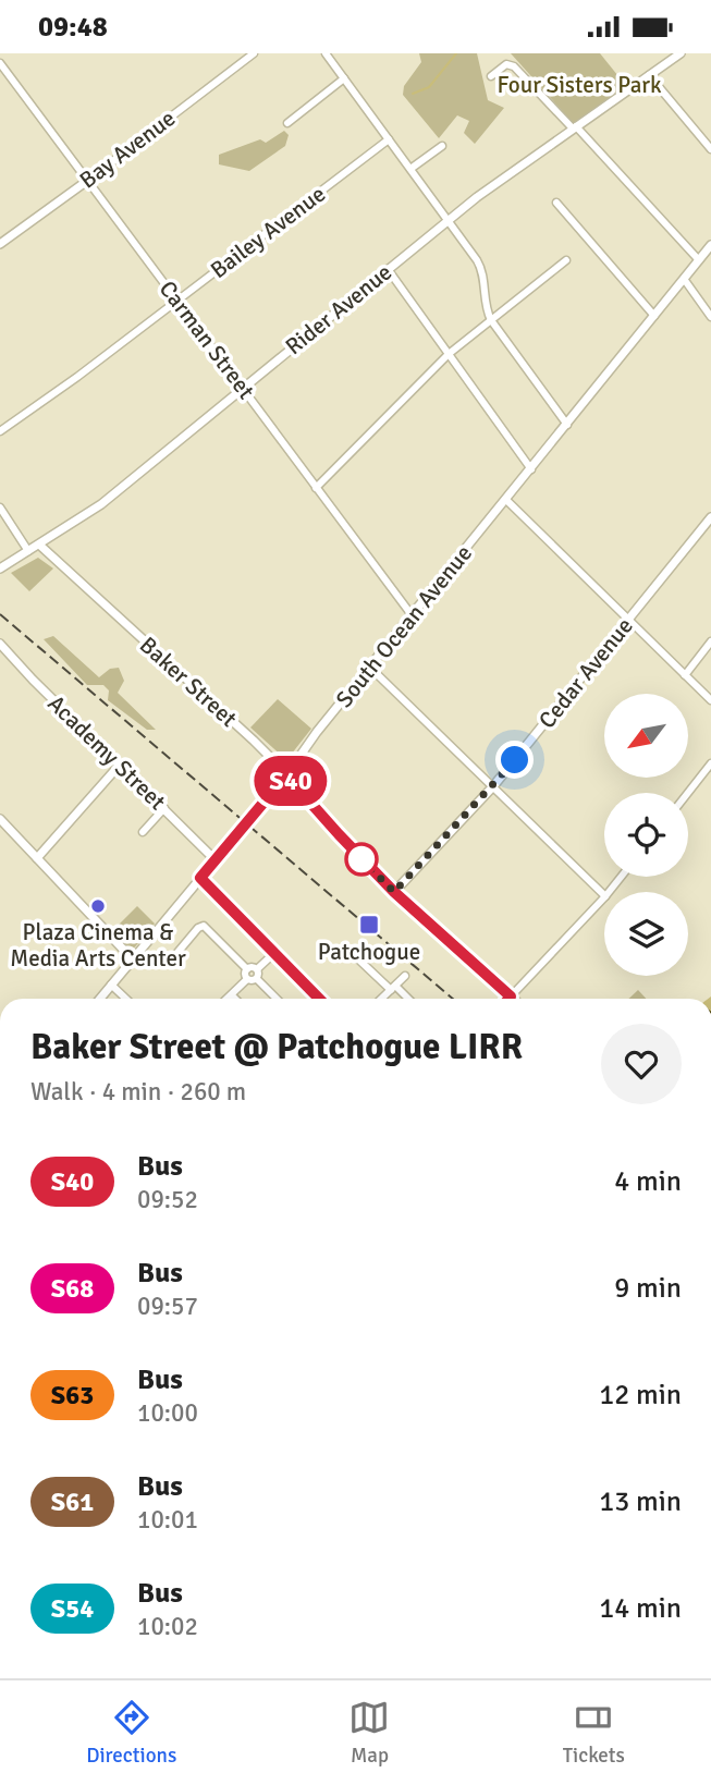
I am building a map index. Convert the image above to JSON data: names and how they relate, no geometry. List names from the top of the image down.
{
  "streets": {
    "street": [
      "Bay Avenue",
      "Bailey Avenue",
      "Rider Avenue",
      "Carman Street",
      "South Ocean Avenue",
      "Cedar Avenue",
      "Baker Street",
      "Academy Street"
    ]
  },
  "crossings": [
    ["Bay Avenue", "Carman Street"],
    ["Bailey Avenue", "Carman Street"],
    ["Rider Avenue", "Carman Street"],
    ["Rider Avenue", "Baker Street"],
    ["Carman Street", "South Ocean Avenue"],
    ["South Ocean Avenue", "Baker Street"],
    ["South Ocean Avenue", "Academy Street"],
    ["Cedar Avenue", "Baker Street"]
  ],
  "parks": ["Four Sisters Park"],
  "places": {
    "other": ["Plaza Cinema & Media Arts Center"],
    "transit": ["Patchogue"]
  },
  "lines": ["bus line S40"],
  "north": "bottom left",
  "page": {
    "status": "09:48",
    "on_map": "S40",
    "heading": ["Baker Street @ Patchogue LIRR", "Walk · 4 min · 260 m"],
    "list": [
      {
        "mark": "S40",
        "name": "Bus",
        "note": "09:52",
        "value": "4 min"
      },
      {
        "mark": "S68",
        "name": "Bus",
        "note": "09:57",
        "value": "9 min"
      },
      {
        "mark": "S63",
        "name": "Bus",
        "note": "10:00",
        "value": "12 min"
      },
      {
        "mark": "S61",
        "name": "Bus",
        "note": "10:01",
        "value": "13 min"
      },
      {
        "mark": "S54",
        "name": "Bus",
        "note": "10:02",
        "value": "14 min"
      }
    ],
    "tabs": ["Directions", "Map", "Tickets"]
  }
}
